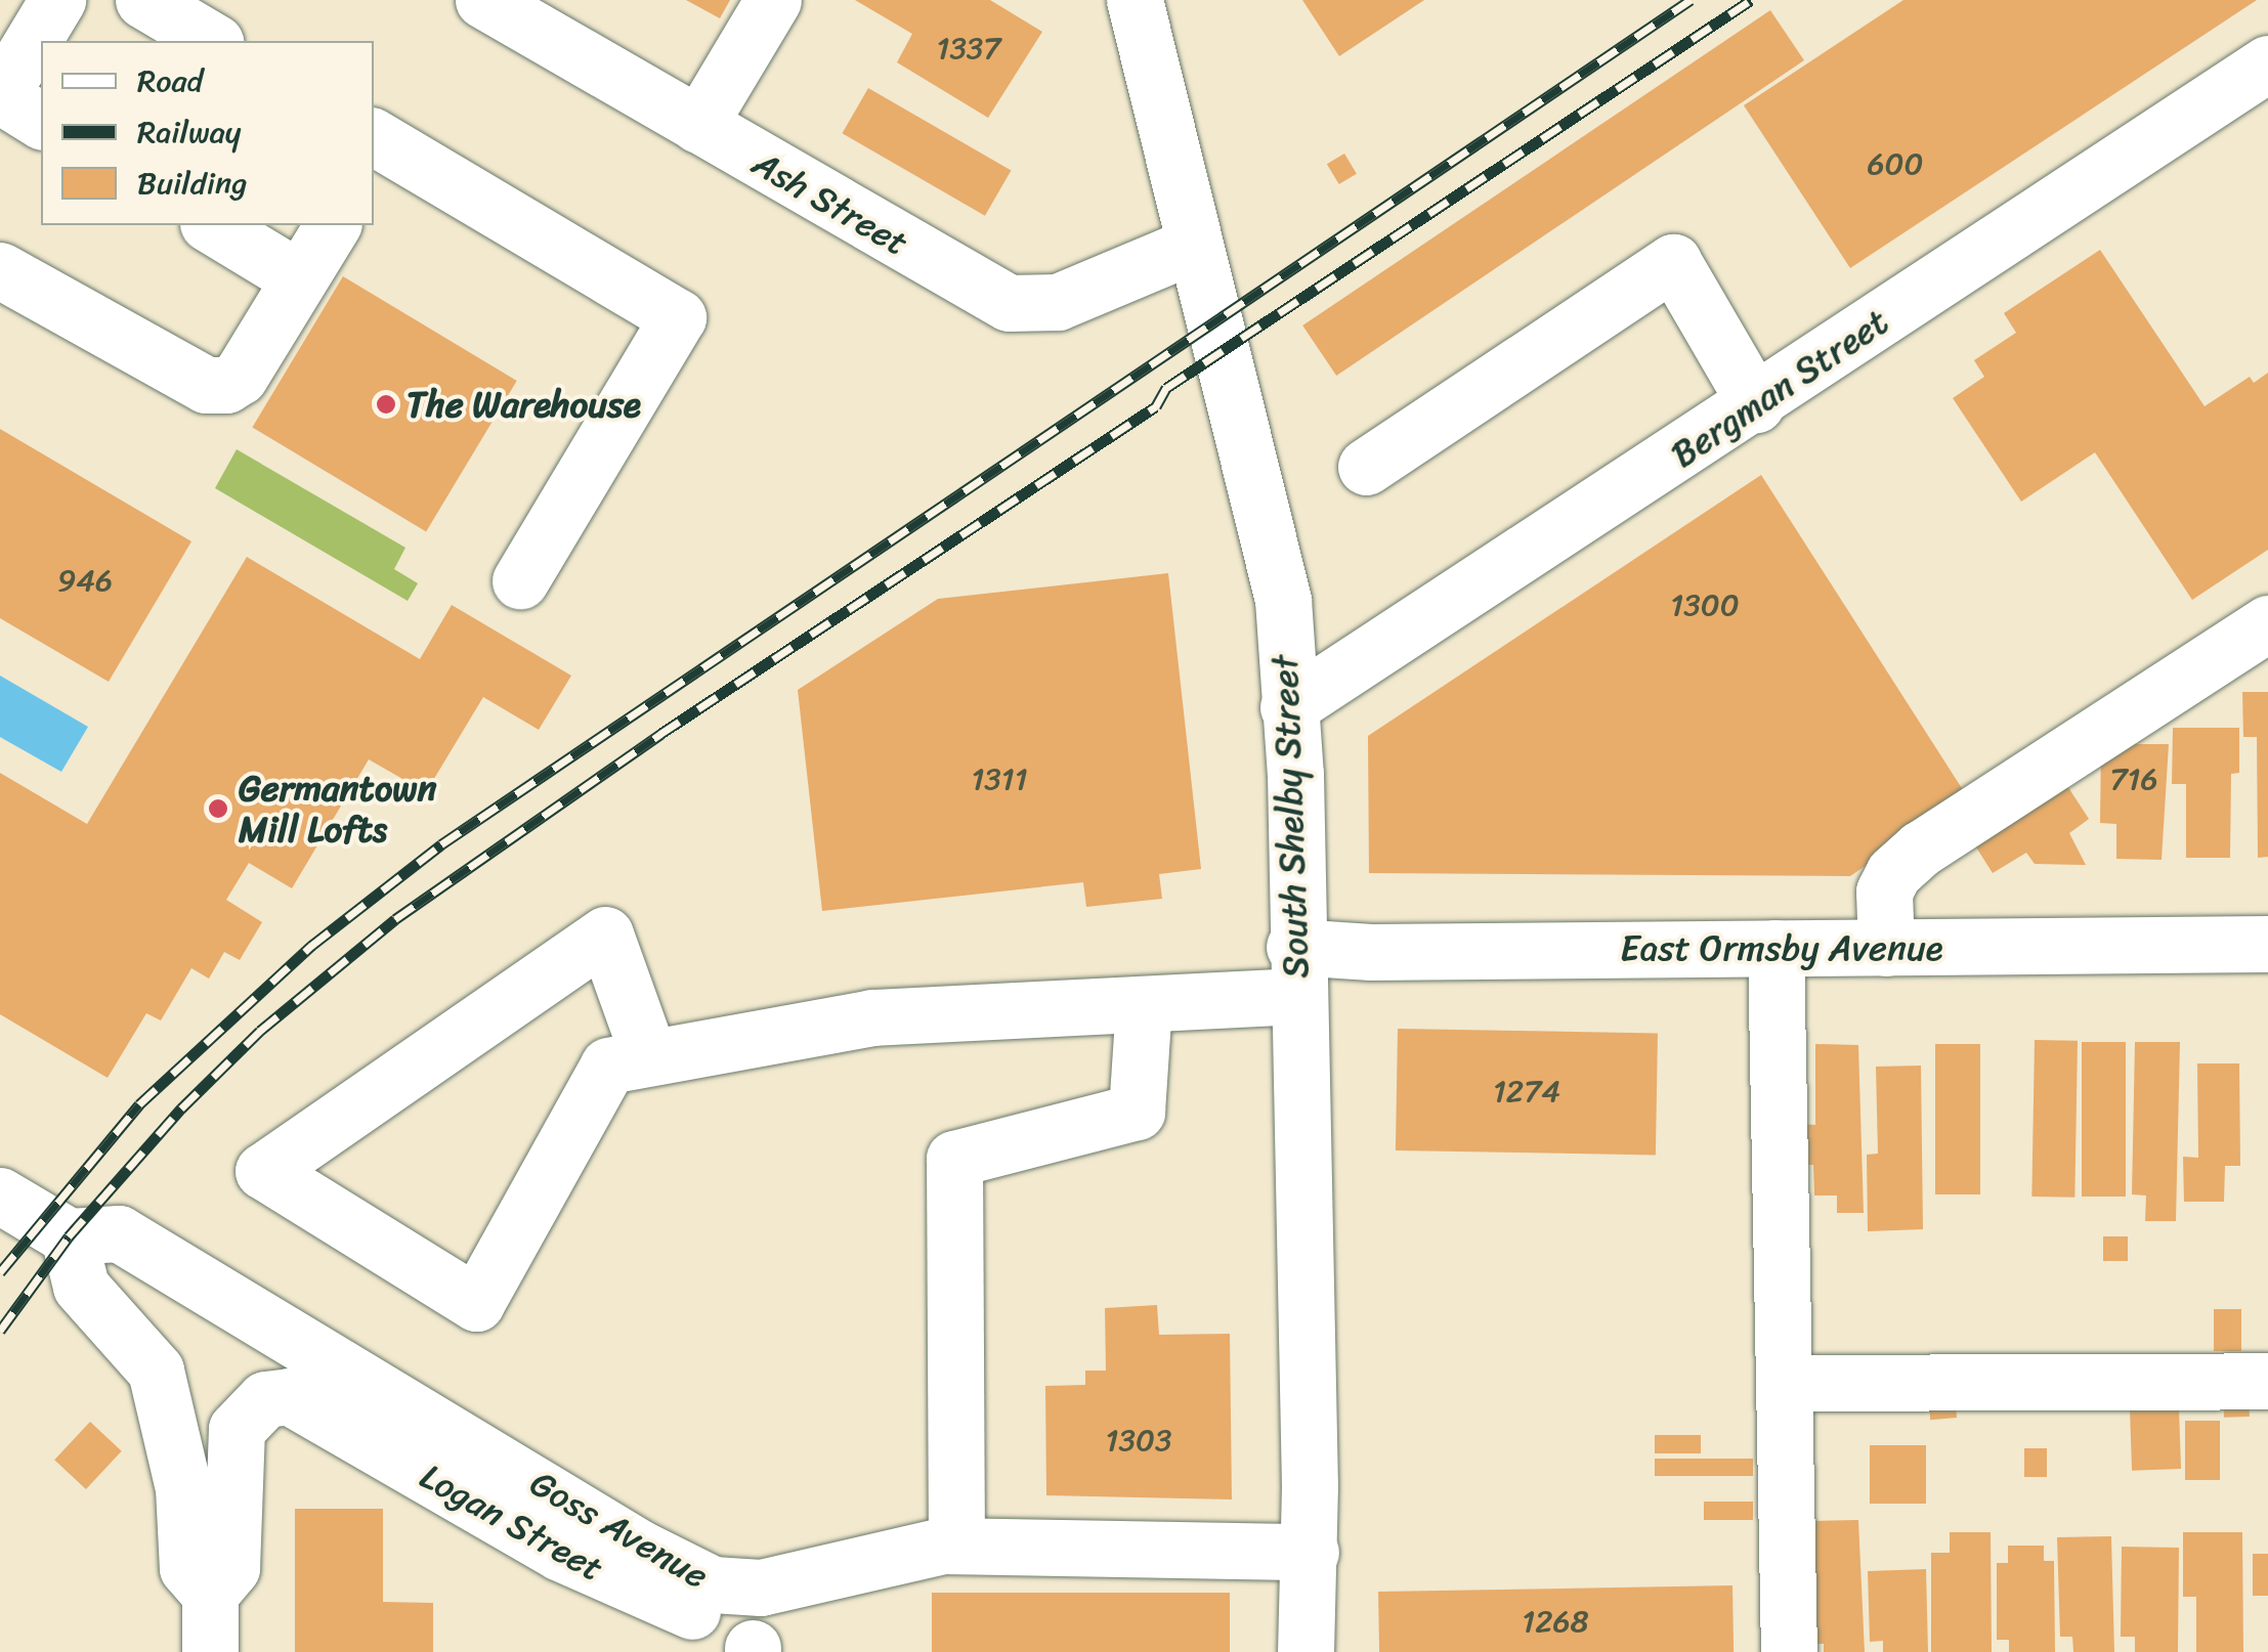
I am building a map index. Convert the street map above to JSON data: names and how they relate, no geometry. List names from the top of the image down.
{
  "streets": {
    "main road": [
      "Ash Street",
      "Bergman Street",
      "South Shelby Street",
      "East Ormsby Avenue",
      "Logan Street",
      "Goss Avenue"
    ]
  },
  "crossings": [
    ["Ash Street", "South Shelby Street"],
    ["Bergman Street", "South Shelby Street"],
    ["South Shelby Street", "East Ormsby Avenue"],
    ["South Shelby Street", "Goss Avenue"],
    ["Logan Street", "Goss Avenue"]
  ],
  "places": ["The Warehouse", "Germantown Mill Lofts"],
  "house_numbers": [
    "1337",
    "600",
    "946",
    "1300",
    "1311",
    "716",
    "1274",
    "1303",
    "1268"
  ],
  "legend": ["Road", "Railway", "Building"]
}
